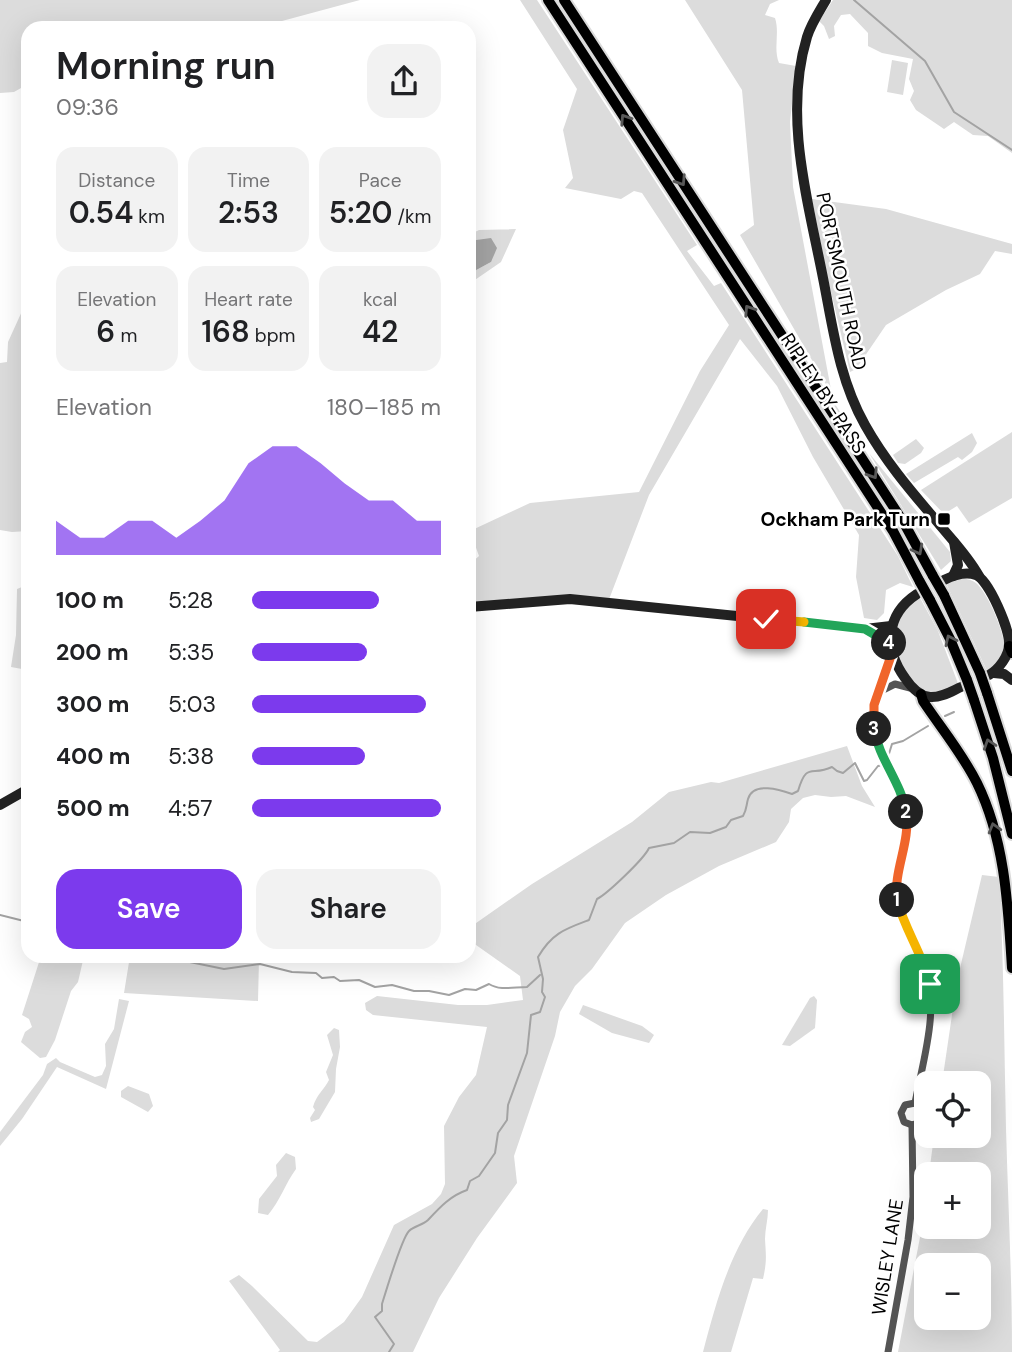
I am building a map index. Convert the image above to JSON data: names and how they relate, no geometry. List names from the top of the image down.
{
  "streets": {
    "highway": ["RIPLEY BY-PASS"],
    "main road": ["PORTSMOUTH ROAD"],
    "street": ["WISLEY LANE"]
  },
  "places": {
    "transit": ["Ockham Park Turn"]
  },
  "page": {
    "heading": ["Morning run", "09:36"],
    "stats": [
      ["Distance", "0.54 km"],
      ["Time", "2:53"],
      ["Pace", "5:20 /km"],
      ["Elevation", "6 m"],
      ["Heart rate", "168 bpm"],
      ["kcal", "42"]
    ],
    "chart": ["Elevation", "180–185 m"],
    "list": [
      {
        "name": "100 m",
        "note": "5:28"
      },
      {
        "name": "200 m",
        "note": "5:35"
      },
      {
        "name": "300 m",
        "note": "5:03"
      },
      {
        "name": "400 m",
        "note": "5:38"
      },
      {
        "name": "500 m",
        "note": "4:57"
      }
    ],
    "pins": [
      "4",
      "3",
      "2",
      "1"
    ],
    "buttons": ["Save", "Share"],
    "map_buttons": ["+", "−"]
  }
}
